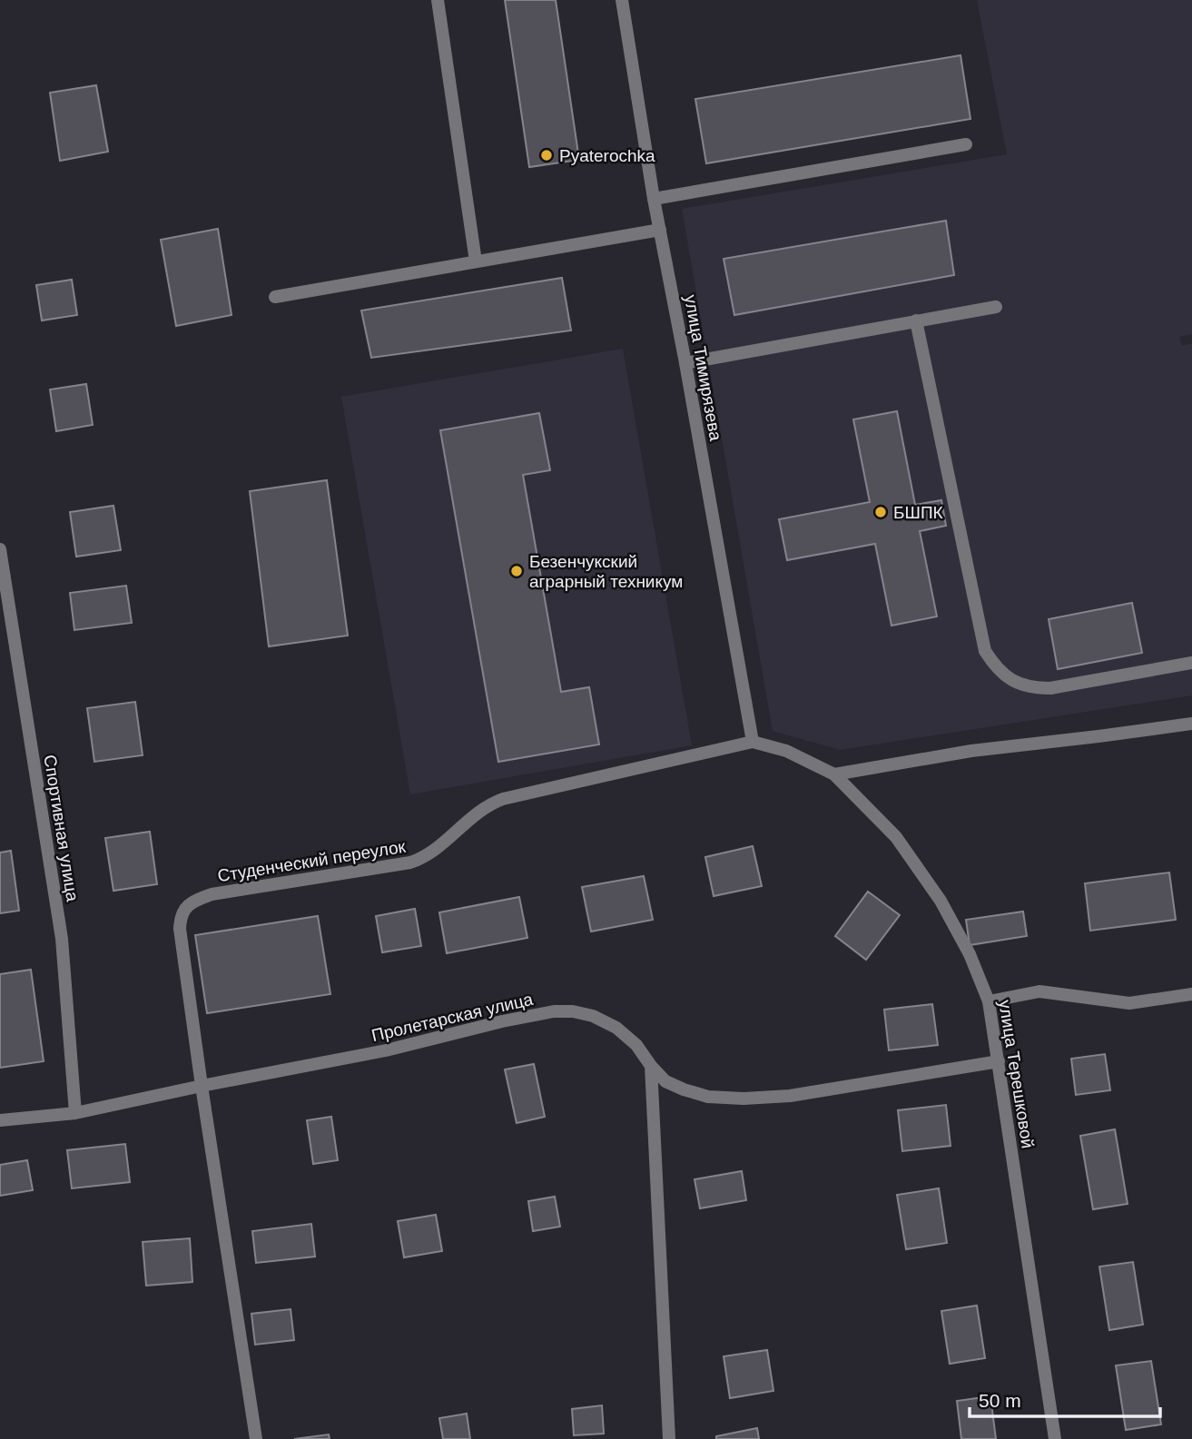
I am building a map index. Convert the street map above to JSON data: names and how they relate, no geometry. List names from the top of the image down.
{
  "streets": {
    "street": [
      "улица Тимирязева",
      "Спортивная улица",
      "Студенческий переулок",
      "Пролетарская улица",
      "улица Терешковой"
    ]
  },
  "crossings": [
    ["улица Тимирязева", "Студенческий переулок"],
    ["улица Тимирязева", "улица Терешковой"],
    ["Спортивная улица", "Пролетарская улица"],
    ["Студенческий переулок", "Пролетарская улица"],
    ["Студенческий переулок", "улица Терешковой"],
    ["Пролетарская улица", "улица Терешковой"]
  ],
  "places": ["Pyaterochka", "БШПК", "Безенчукский аграрный техникум"],
  "scale_bar": "50 m"
}
